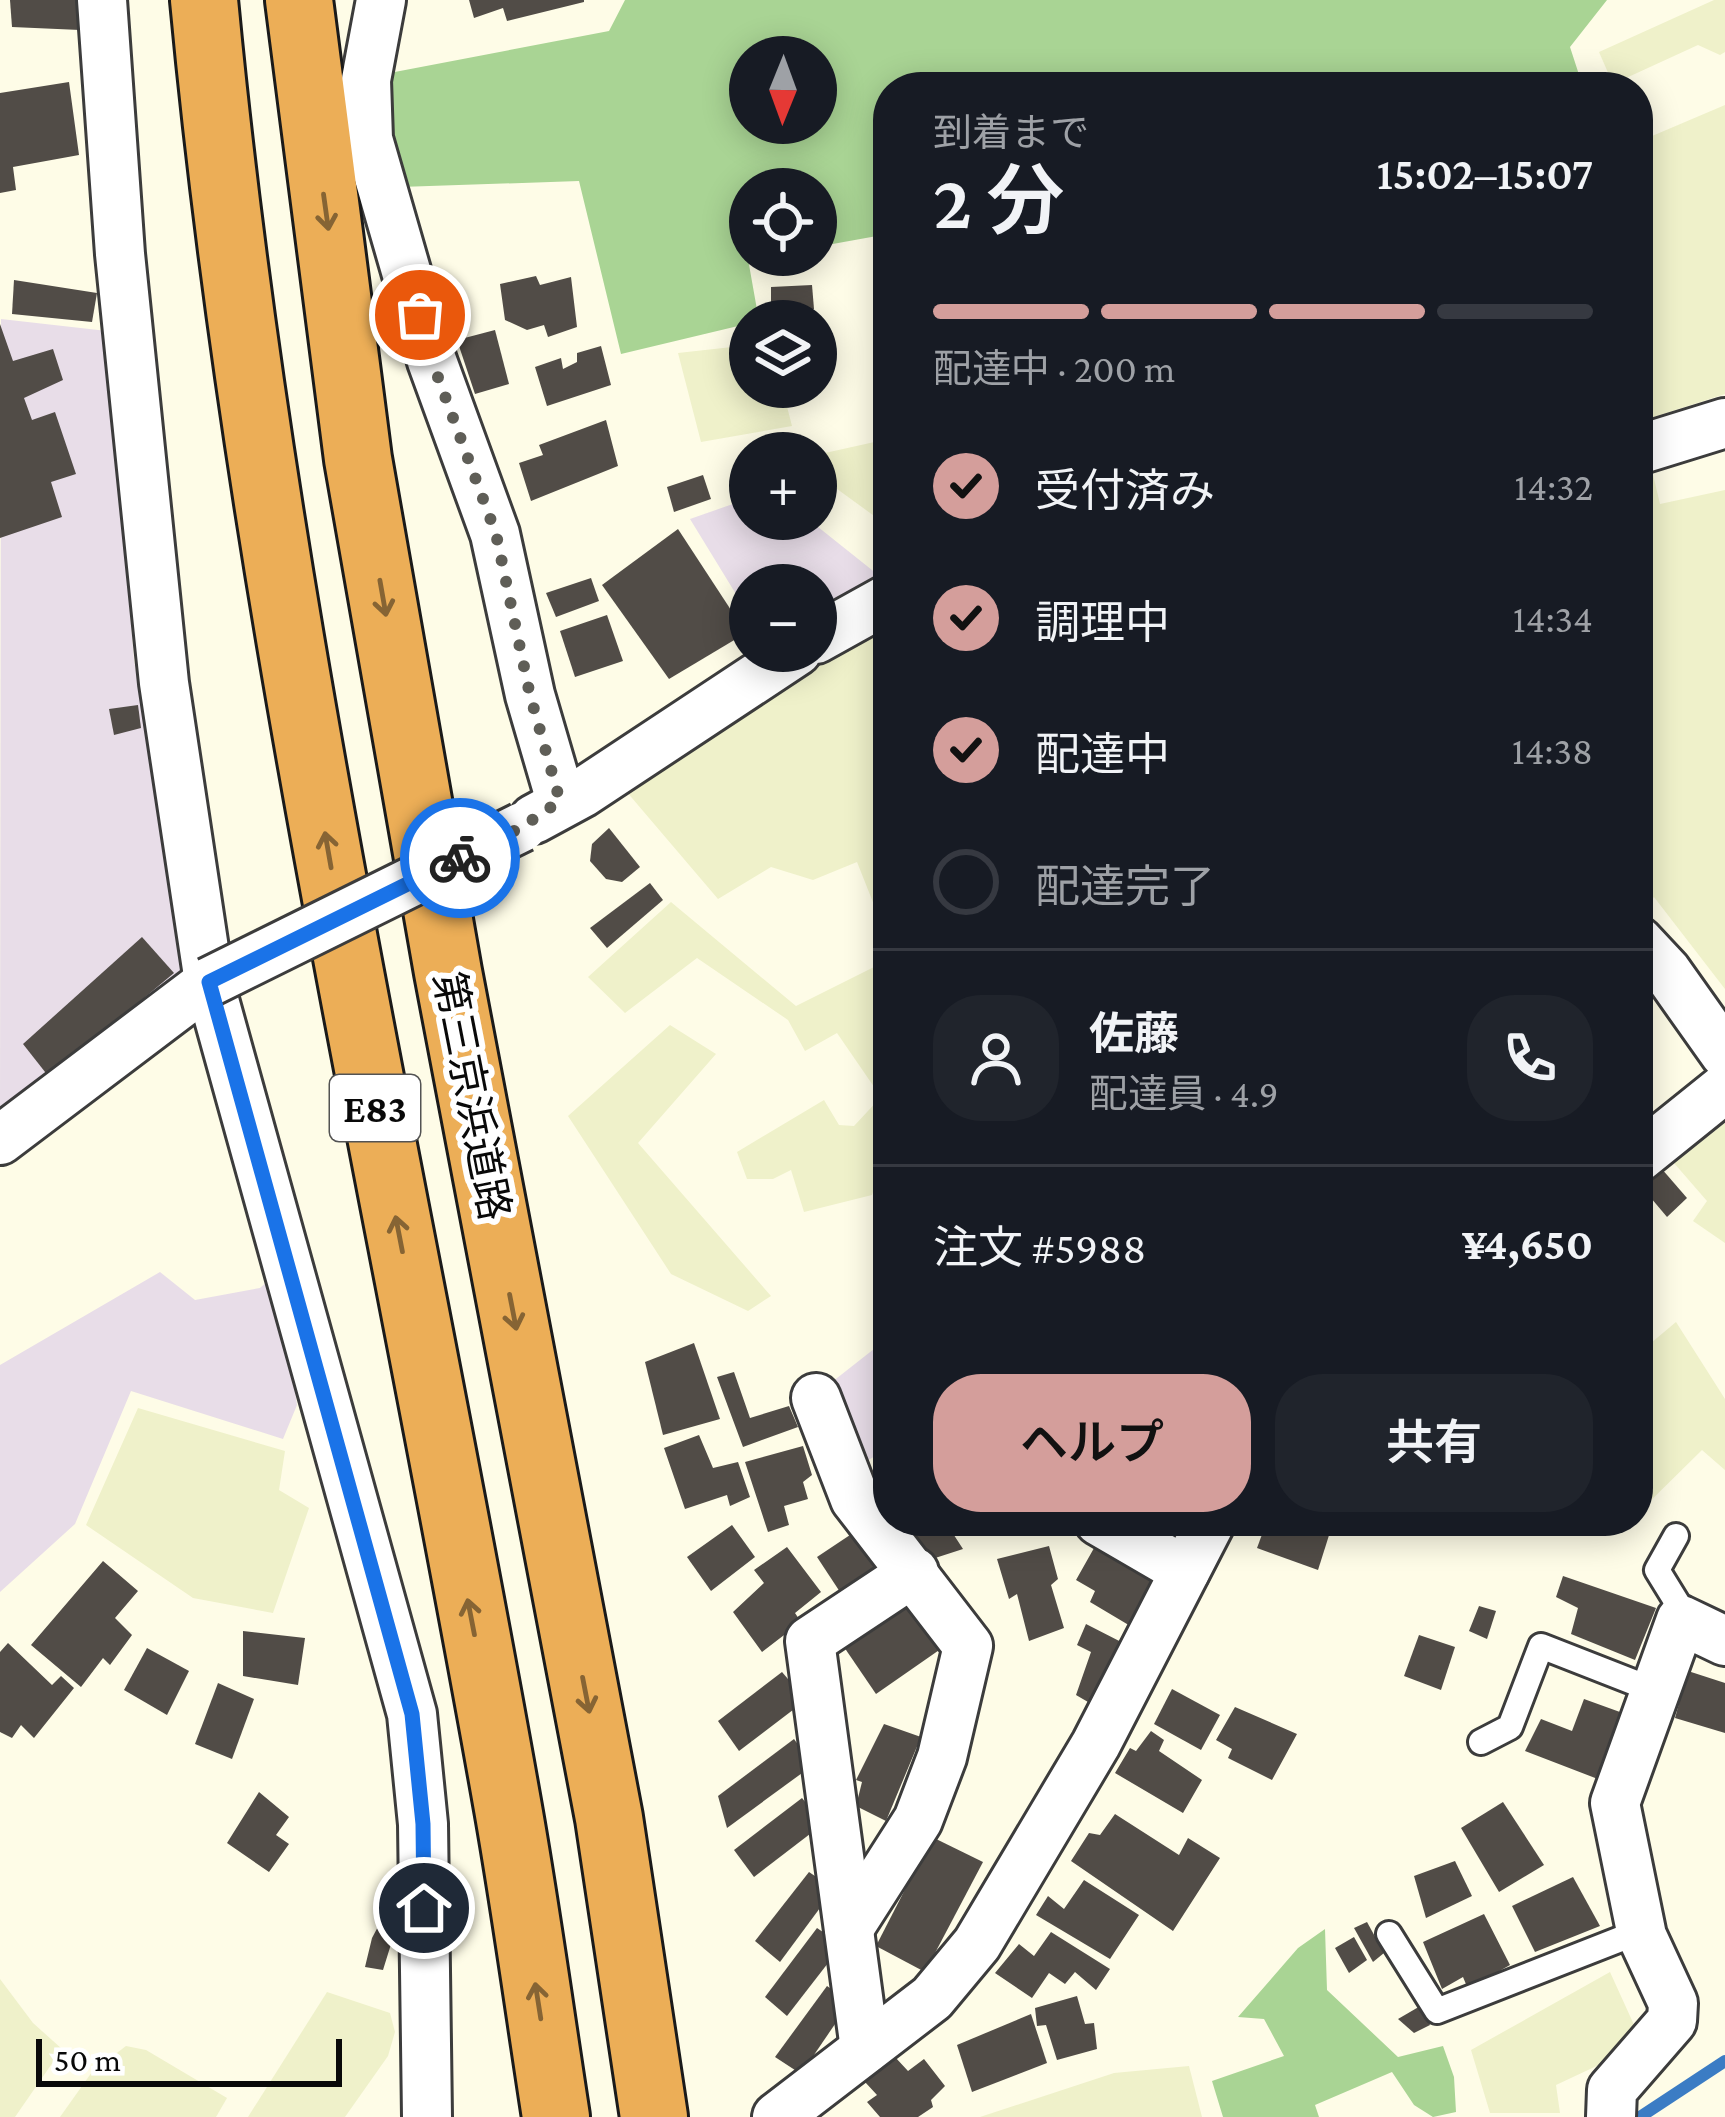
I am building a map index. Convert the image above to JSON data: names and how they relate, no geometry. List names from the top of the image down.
{
  "streets": {
    "highway": ["第三京浜道路", "E83"]
  },
  "scale_bar": "50 m",
  "north": "bottom",
  "page": {
    "map_buttons": ["+", "−"],
    "heading": ["2 分", "到着まで", "15:02–15:07"],
    "panel": [
      "佐藤",
      "配達員 · 4.9",
      "注文 #5988",
      "¥4,650"
    ],
    "bar": "配達中 · 200 m",
    "list": [
      ["受付済み", "14:32"],
      ["調理中", "14:34"],
      ["配達中", "14:38"],
      "配達完了"
    ],
    "buttons": ["ヘルプ", "共有"],
    "scale": "50 m"
  }
}
